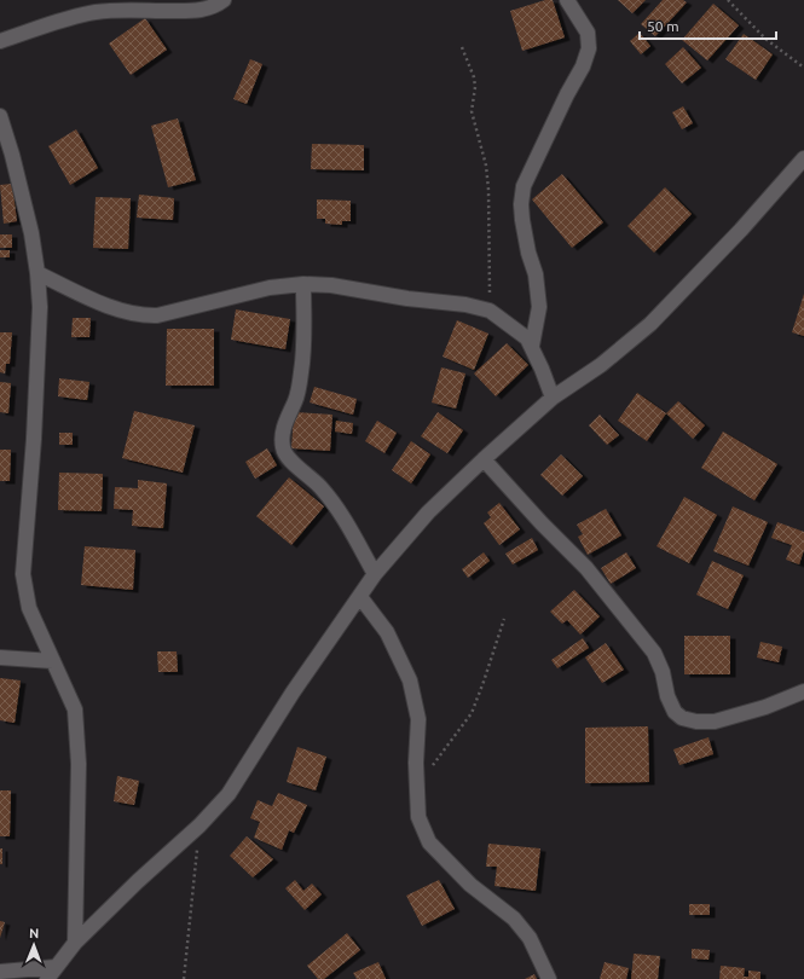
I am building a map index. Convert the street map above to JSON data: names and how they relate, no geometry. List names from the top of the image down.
{
  "scale_bar": "50 m",
  "north": "top"
}
